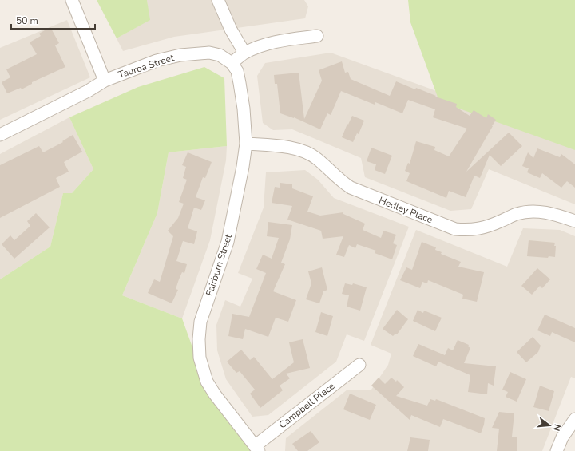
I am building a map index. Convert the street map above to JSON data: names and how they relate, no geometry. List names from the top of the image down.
{
  "streets": {
    "street": [
      "Tauroa Street",
      "Hedley Place",
      "Fairburn Street",
      "Campbell Place"
    ]
  },
  "crossings": [
    ["Tauroa Street", "Fairburn Street"],
    ["Hedley Place", "Fairburn Street"],
    ["Fairburn Street", "Campbell Place"]
  ],
  "scale_bar": "50 m",
  "north": "right"
}
